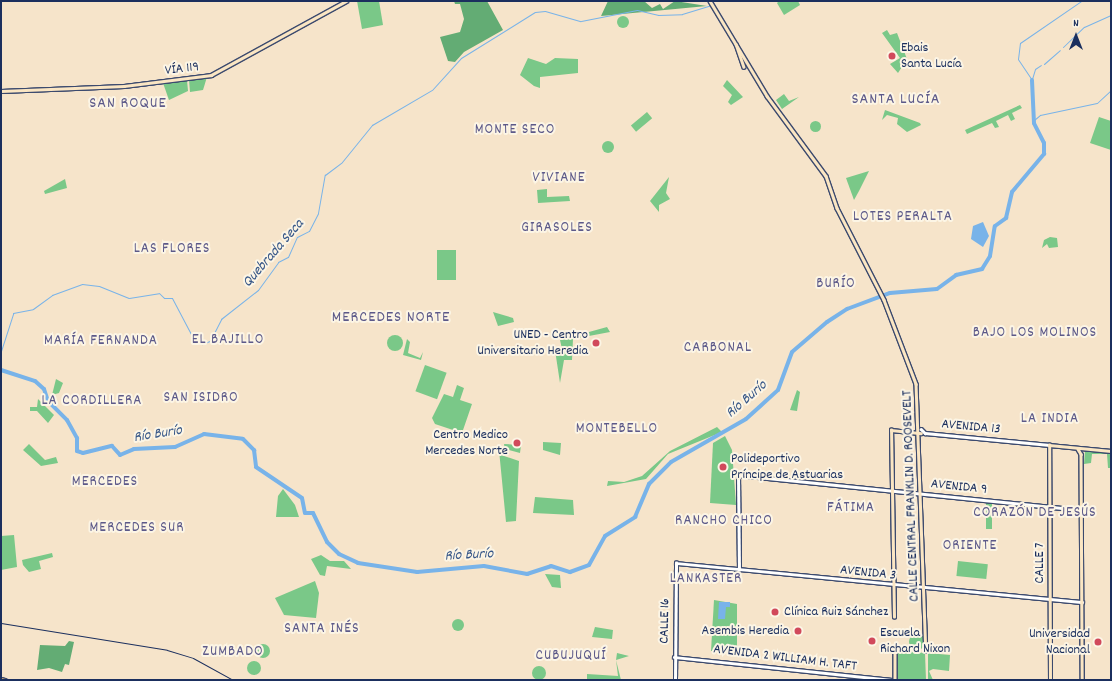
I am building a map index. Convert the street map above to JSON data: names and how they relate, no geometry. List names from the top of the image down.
{
  "streets": {
    "main road": [
      "VÍA 119",
      "AVENIDA 13",
      "CALLE CENTRAL FRANKLIN D. ROOSEVELT",
      "CALLE 7"
    ],
    "street": [
      "AVENIDA 9",
      "AVENIDA 3",
      "CALLE 16",
      "AVENIDA 2 WILLIAM H. TAFT"
    ]
  },
  "crossings": [
    ["AVENIDA 13", "AVENIDA 9"],
    ["AVENIDA 13", "CALLE CENTRAL FRANKLIN D. ROOSEVELT"],
    ["AVENIDA 13", "CALLE 7"],
    ["AVENIDA 9", "CALLE CENTRAL FRANKLIN D. ROOSEVELT"],
    ["AVENIDA 9", "CALLE 7"],
    ["AVENIDA 9", "AVENIDA 3"],
    ["CALLE CENTRAL FRANKLIN D. ROOSEVELT", "AVENIDA 3"],
    ["CALLE 7", "AVENIDA 3"],
    ["AVENIDA 3", "CALLE 16"],
    ["CALLE 16", "AVENIDA 2 WILLIAM H. TAFT"]
  ],
  "districts": [
    "SANTA LUCÍA",
    "SAN ROQUE",
    "MONTE SECO",
    "VIVIANE",
    "LOTES PERALTA",
    "GIRASOLES",
    "LAS FLORES",
    "BURÍO",
    "MERCEDES NORTE",
    "BAJO LOS MOLINOS",
    "EL BAJILLO",
    "MARÍA FERNANDA",
    "CARBONAL",
    "SAN ISIDRO",
    "LA CORDILLERA",
    "LA INDIA",
    "MONTEBELLO",
    "MERCEDES",
    "FÁTIMA",
    "CORAZÓN DE JESÚS",
    "RANCHO CHICO",
    "MERCEDES SUR",
    "ORIENTE",
    "LANKASTER",
    "SANTA INÉS",
    "ZUMBADO",
    "CUBUJUQUÍ"
  ],
  "water": ["Quebrada Seca", "Río Burío"],
  "places": [
    "Ebais Santa Lucía",
    "UNED - Centro Universitario Heredia",
    "Centro Medico Mercedes Norte",
    "Polideportivo Príncipe de Astuarias",
    "Clínica Ruiz Sánchez",
    "Asembis Heredia",
    "Escuela Richard Nixon",
    "Universidad Nacional"
  ],
  "north": "top"
}
